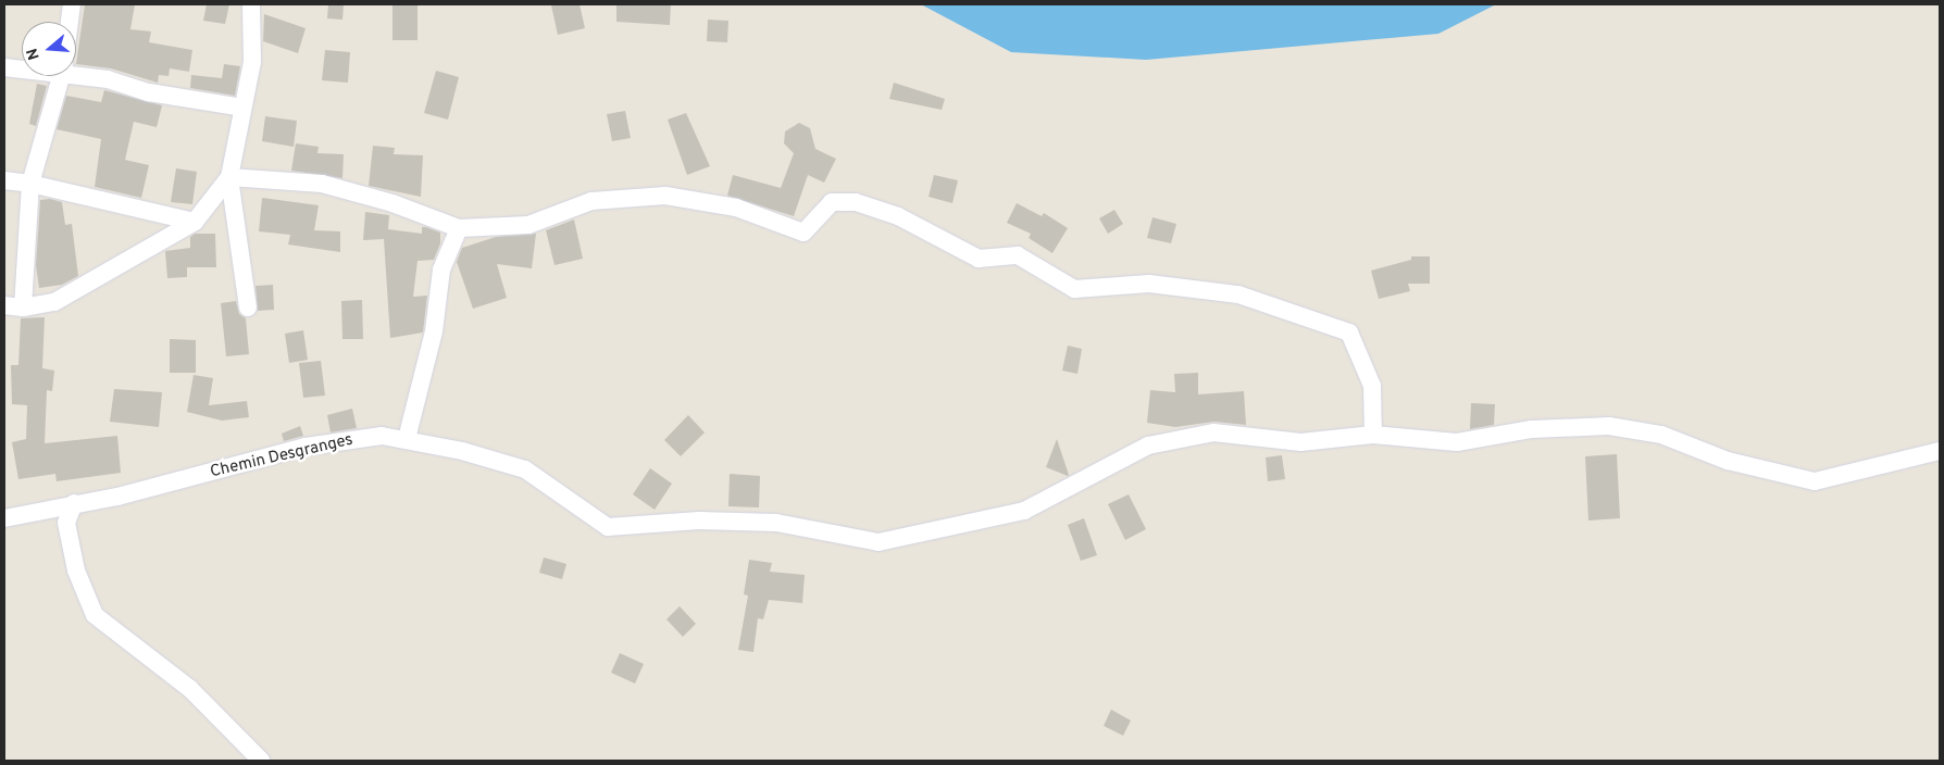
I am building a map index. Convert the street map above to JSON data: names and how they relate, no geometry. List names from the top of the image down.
{
  "streets": {
    "street": ["Chemin Desgranges"]
  },
  "north": "left"
}
